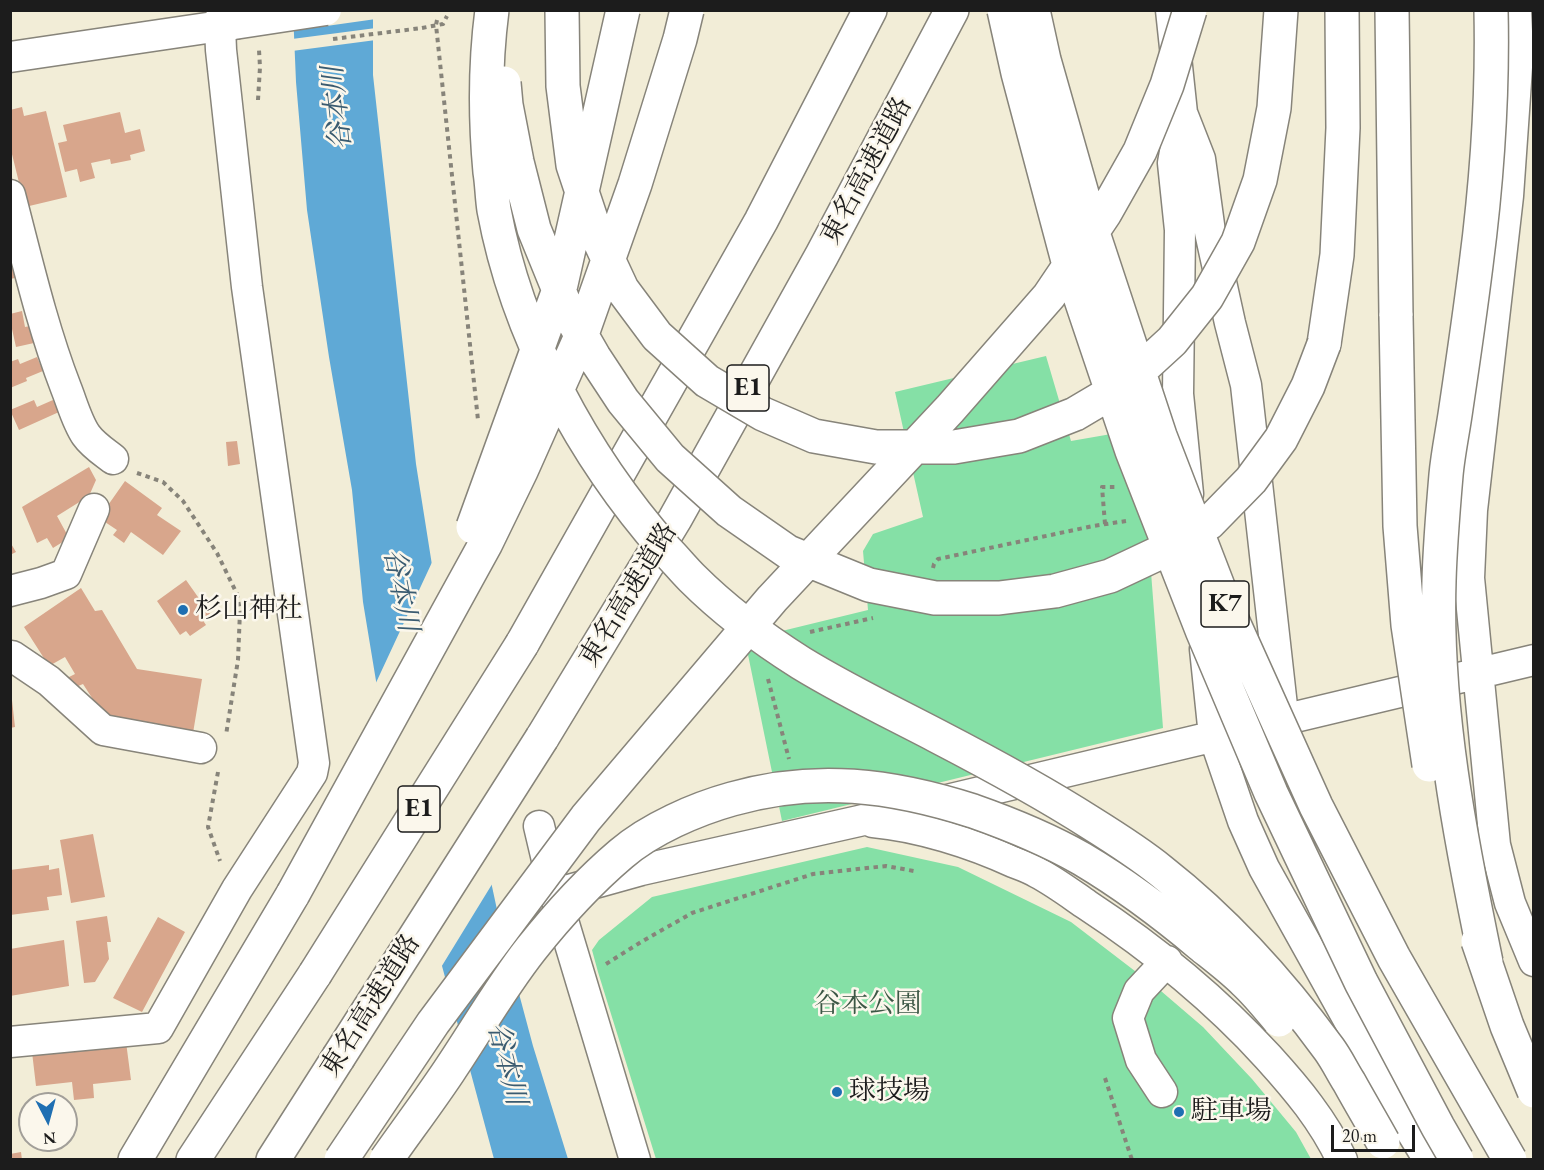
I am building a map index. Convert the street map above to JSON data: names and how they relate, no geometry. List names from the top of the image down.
{
  "streets": {
    "highway": ["東名高速道路", "E1", "K7"]
  },
  "water": ["谷本川"],
  "parks": ["谷本公園"],
  "places": ["杉山神社", "球技場", "駐車場"],
  "scale_bar": "20 m",
  "north": "bottom"
}
